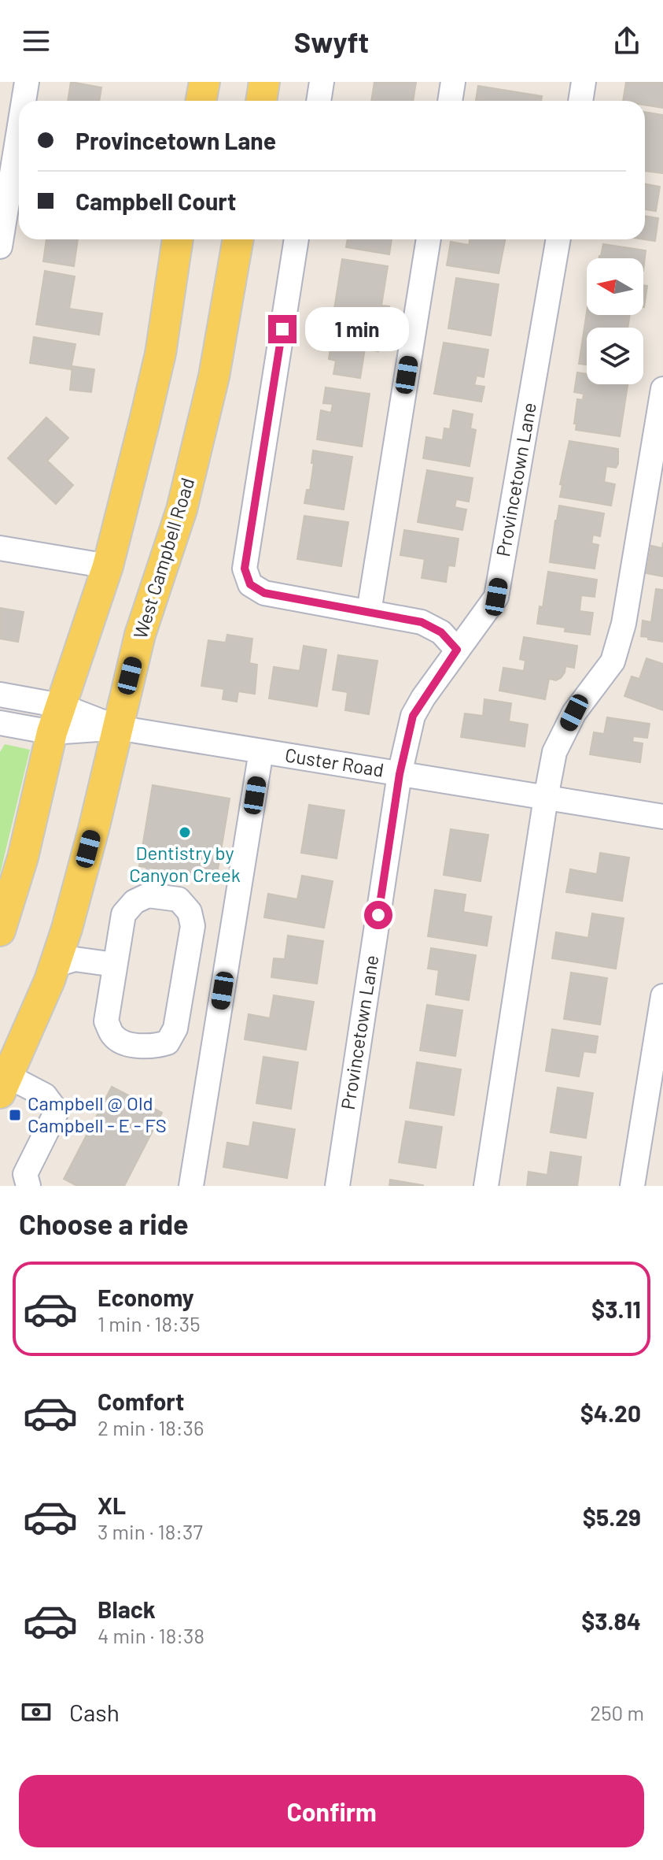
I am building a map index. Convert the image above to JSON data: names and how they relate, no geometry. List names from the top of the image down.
{
  "streets": {
    "main road": ["West Campbell Road"],
    "street": ["Provincetown Lane", "Custer Road"]
  },
  "crossings": [
    ["Provincetown Lane", "Custer Road"],
    ["West Campbell Road", "Custer Road"]
  ],
  "places": {
    "other": ["Dentistry by Canyon Creek"],
    "transit": ["Campbell @ Old Campbell - E - FS"]
  },
  "north": "left",
  "page": {
    "header": "Swyft",
    "banner": ["Provincetown Lane", "Campbell Court"],
    "bubble": "1 min",
    "heading": "Choose a ride",
    "list": [
      {
        "name": "Economy",
        "note": "1 min · 18:35",
        "value": "$3.11"
      },
      {
        "name": "Comfort",
        "note": "2 min · 18:36",
        "value": "$4.20"
      },
      {
        "name": "XL",
        "note": "3 min · 18:37",
        "value": "$5.29"
      },
      {
        "name": "Black",
        "note": "4 min · 18:38",
        "value": "$3.84"
      }
    ],
    "pay": ["Cash", "250 m"],
    "buttons": "Confirm"
  }
}
